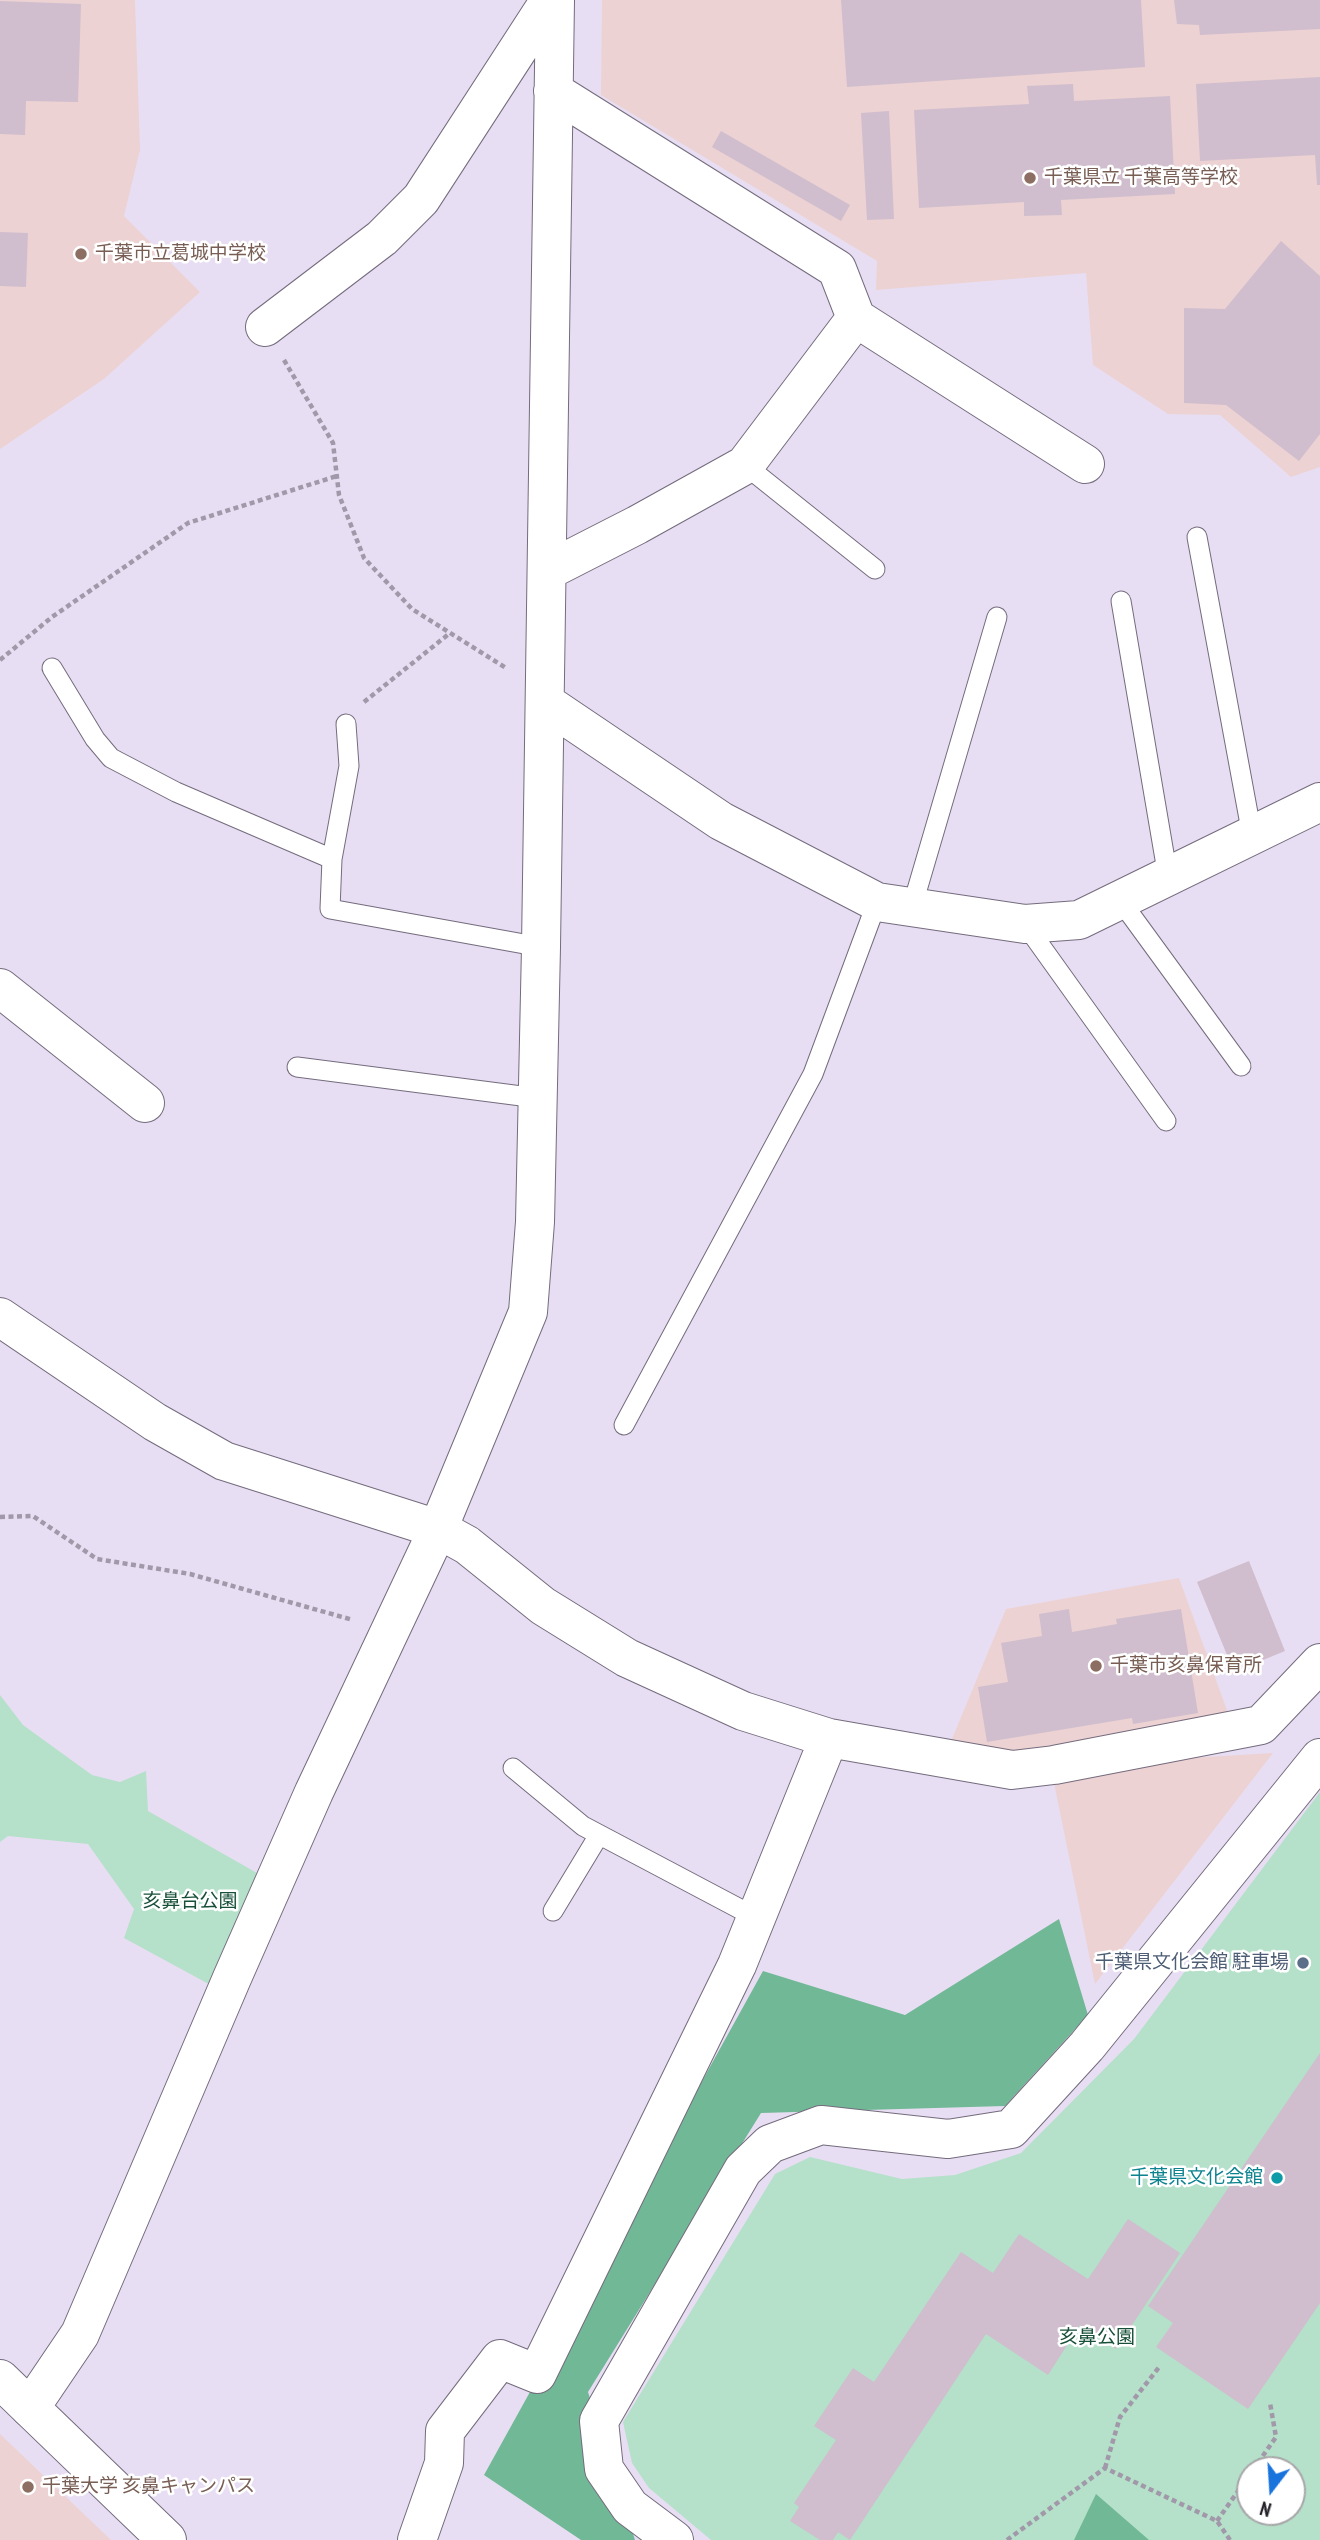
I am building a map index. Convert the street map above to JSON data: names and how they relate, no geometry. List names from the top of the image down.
{
  "parks": ["亥鼻台公園", "亥鼻公園"],
  "places": [
    "千葉県立 千葉高等学校",
    "千葉市立葛城中学校",
    "千葉市亥鼻保育所",
    "千葉県文化会館 駐車場",
    "千葉県文化会館",
    "千葉大学 亥鼻キャンパス"
  ],
  "north": "bottom"
}
